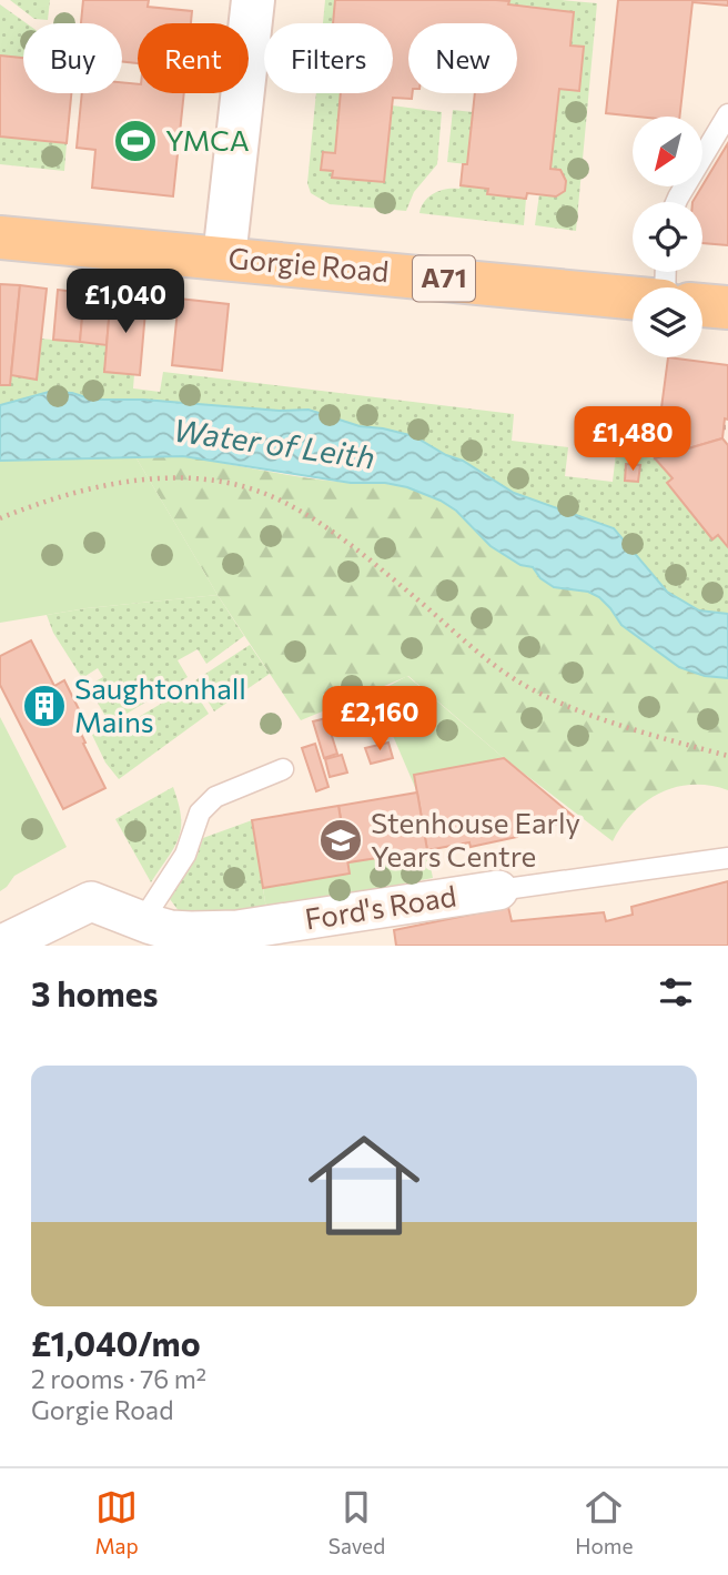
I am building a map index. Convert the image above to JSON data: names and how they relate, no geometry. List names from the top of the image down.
{
  "streets": {
    "main road": ["Gorgie Road", "A71"],
    "street": ["Ford's Road"]
  },
  "water": ["Water of Leith"],
  "places": {
    "sports": ["YMCA"],
    "building": ["Saughtonhall Mains"],
    "school or university": ["Stenhouse Early Years Centre"]
  },
  "north": "bottom left",
  "page": {
    "chip": [
      "Buy",
      "Rent",
      "Filters",
      "New"
    ],
    "price": ["£1,040", "£1,480", "£2,160"],
    "heading": "3 homes",
    "list": [
      {
        "name": "£1,040/mo",
        "note": "2 rooms · 76 m² · Gorgie Road"
      }
    ],
    "tabs": ["Map", "Saved", "Home"]
  }
}
